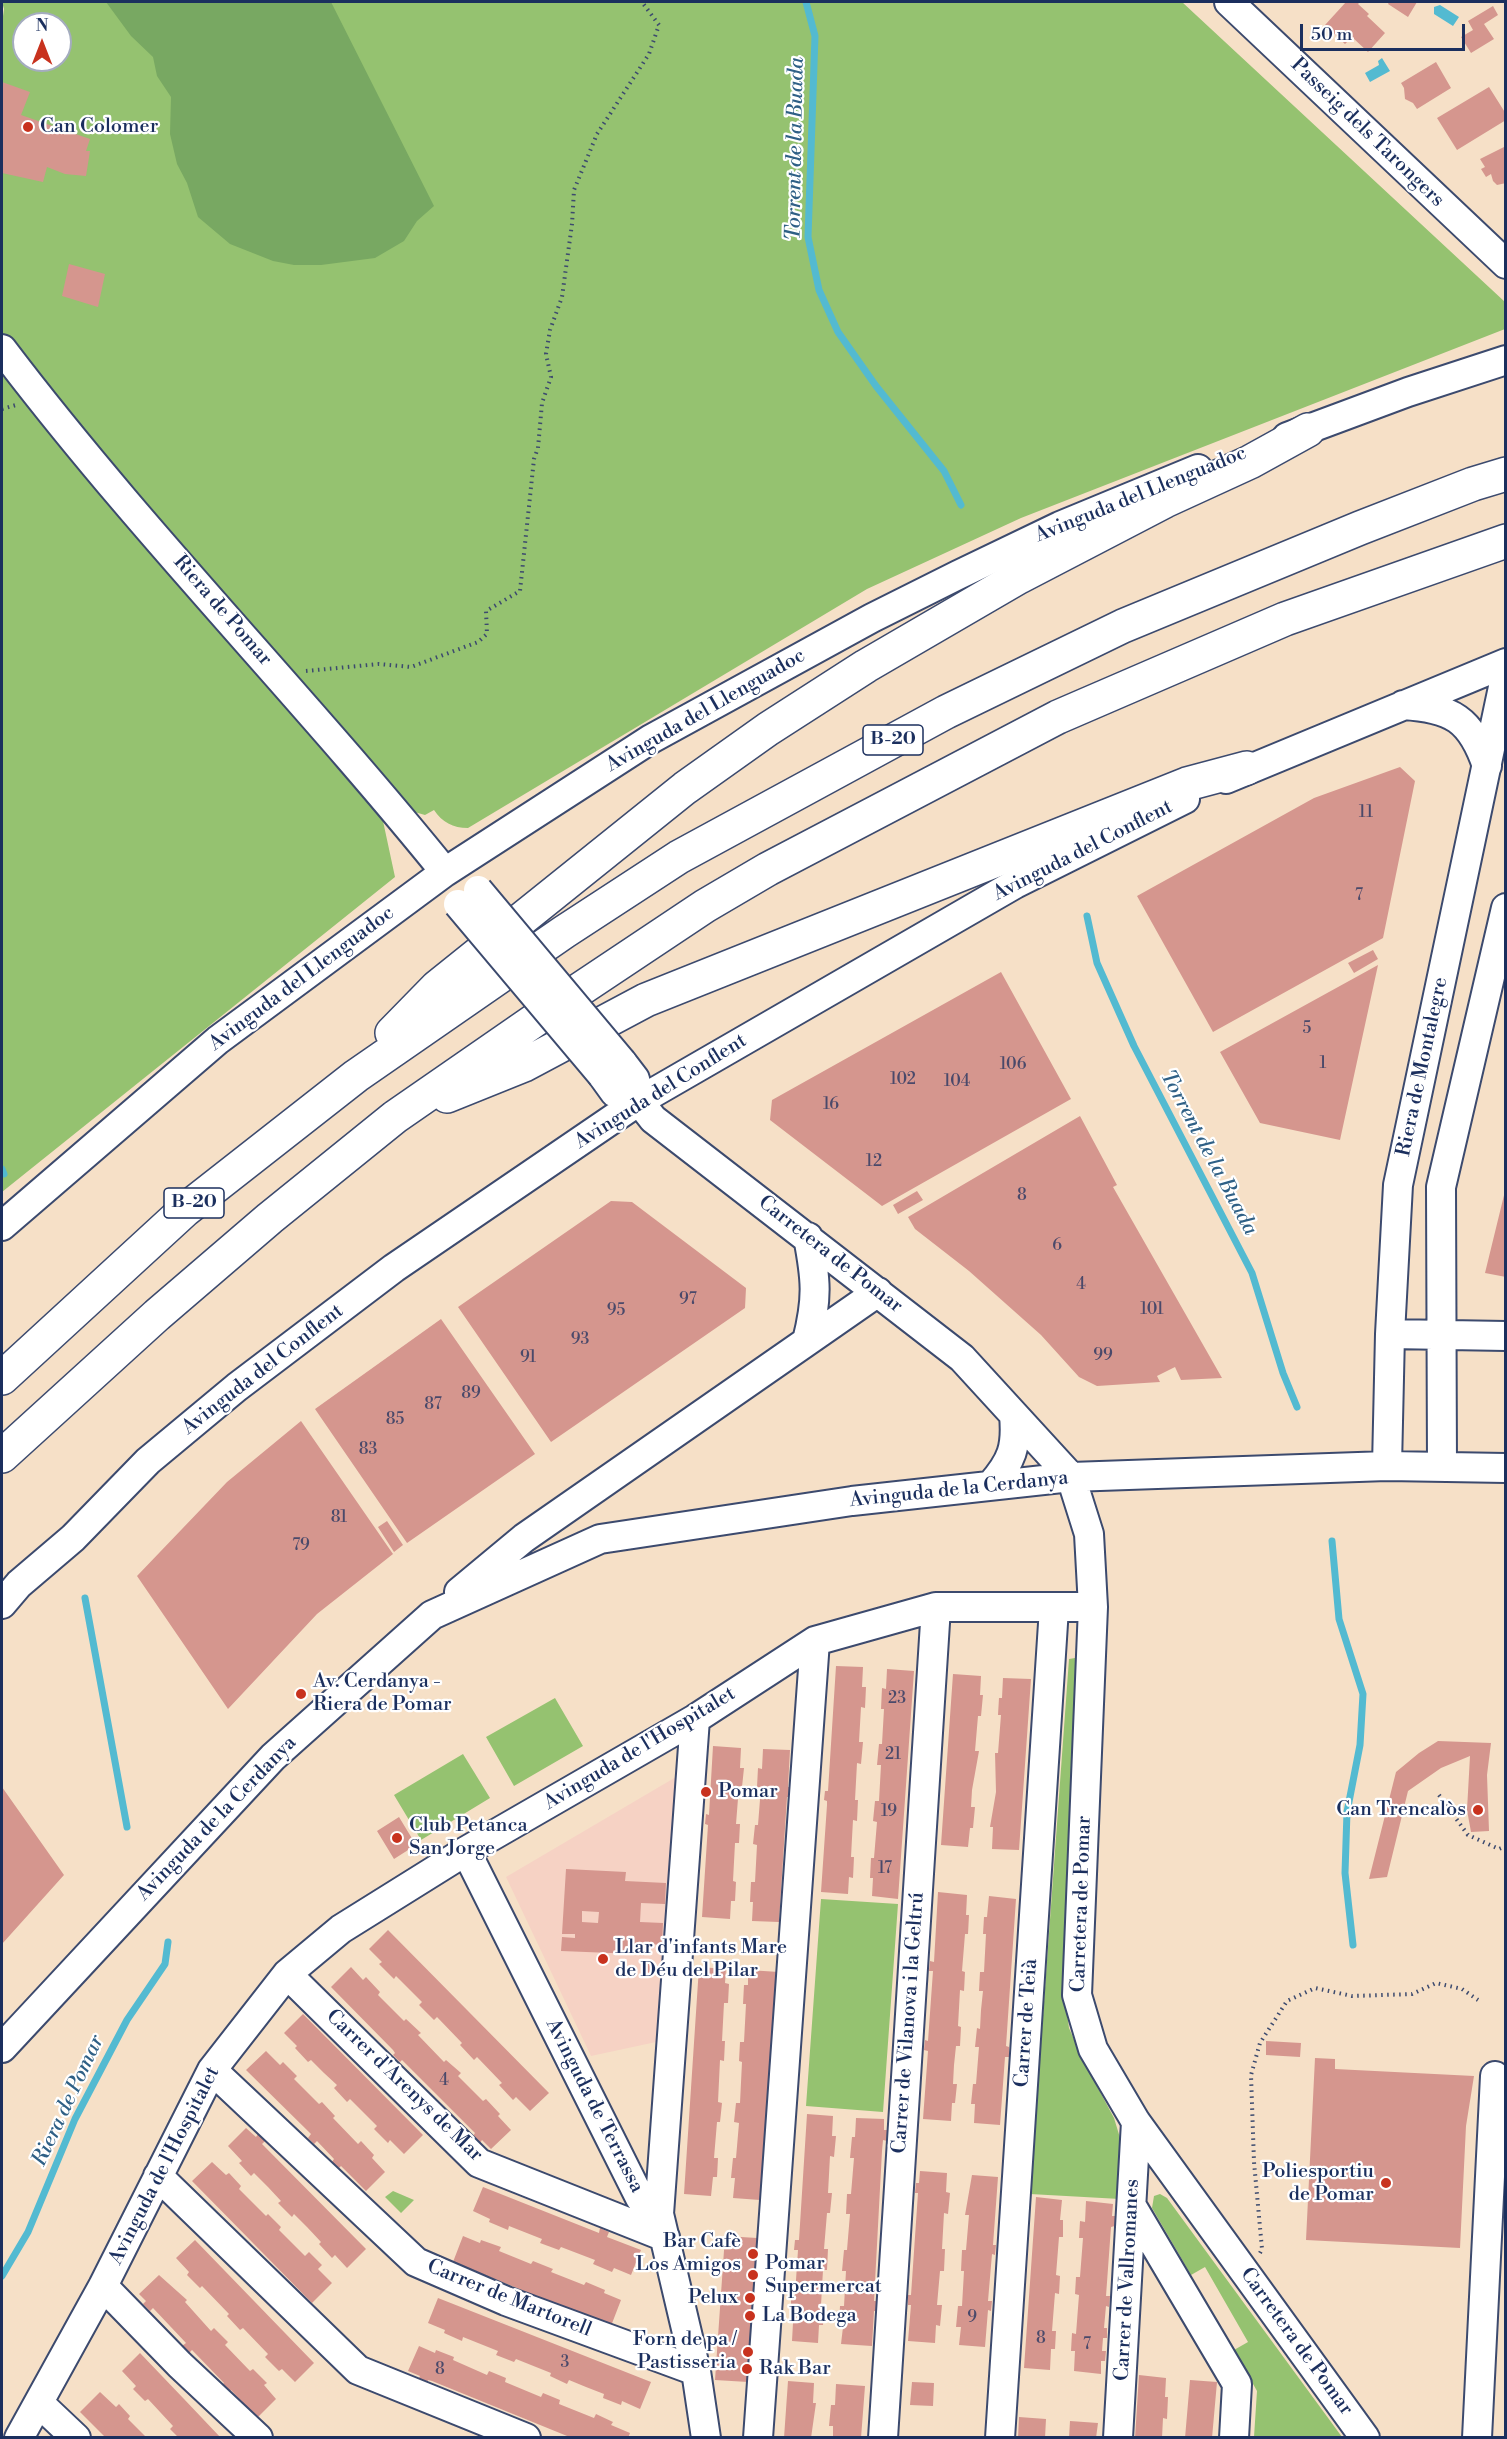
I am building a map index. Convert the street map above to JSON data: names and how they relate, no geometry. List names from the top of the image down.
{
  "streets": {
    "highway": ["B-20"],
    "street": [
      "Passeig dels Tarongers",
      "Avinguda del Llenguadoc",
      "Riera de Pomar",
      "Avinguda del Conflent",
      "Riera de Montalegre",
      "Carretera de Pomar",
      "Avinguda de la Cerdanya",
      "Avinguda de l'Hospitalet",
      "Carrer de Vilanova i la Geltrú",
      "Carrer de Teià",
      "Carrer d'Arenys de Mar",
      "Avinguda de Terrassa",
      "Carrer de Vallromanes",
      "Carrer de Martorell"
    ]
  },
  "crossings": [
    ["Avinguda del Llenguadoc", "Riera de Pomar"],
    ["Avinguda del Llenguadoc", "Carretera de Pomar"],
    ["Riera de Pomar", "Carretera de Pomar"],
    ["Avinguda del Conflent", "Riera de Montalegre"],
    ["Avinguda del Conflent", "Carretera de Pomar"],
    ["Riera de Montalegre", "Avinguda de la Cerdanya"],
    ["Carretera de Pomar", "Avinguda de la Cerdanya"],
    ["Carretera de Pomar", "Avinguda de l'Hospitalet"],
    ["Carretera de Pomar", "Carrer de Vallromanes"],
    ["Avinguda de l'Hospitalet", "Carrer de Vilanova i la Geltrú"],
    ["Avinguda de l'Hospitalet", "Carrer de Teià"],
    ["Avinguda de l'Hospitalet", "Carrer d'Arenys de Mar"],
    ["Avinguda de l'Hospitalet", "Avinguda de Terrassa"],
    ["Avinguda de l'Hospitalet", "Carrer de Martorell"],
    ["Carrer d'Arenys de Mar", "Avinguda de Terrassa"]
  ],
  "water": ["Torrent de la Buada", "Riera de Pomar"],
  "places": [
    "Can Colomer",
    "Av. Cerdanya - Riera de Pomar",
    "Pomar",
    "Can Trencalòs",
    "Club Petanca San Jorge",
    "Llar d'infants Mare de Déu del Pilar",
    "Poliesportiu de Pomar",
    "Bar Cafè Los Amigos",
    "Pomar Supermercat",
    "Pelux",
    "La Bodega",
    "Forn de pa / Pastisseria",
    "Rak Bar"
  ],
  "house_numbers": [
    "11",
    "7",
    "5",
    "1",
    "106",
    "102",
    "104",
    "16",
    "12",
    "8",
    "6",
    "4",
    "97",
    "101",
    "95",
    "93",
    "99",
    "91",
    "89",
    "87",
    "85",
    "83",
    "81",
    "79",
    "23",
    "21",
    "19",
    "17",
    "4",
    "9",
    "8",
    "7",
    "3",
    "8"
  ],
  "scale_bar": "50 m",
  "north": "top"
}
